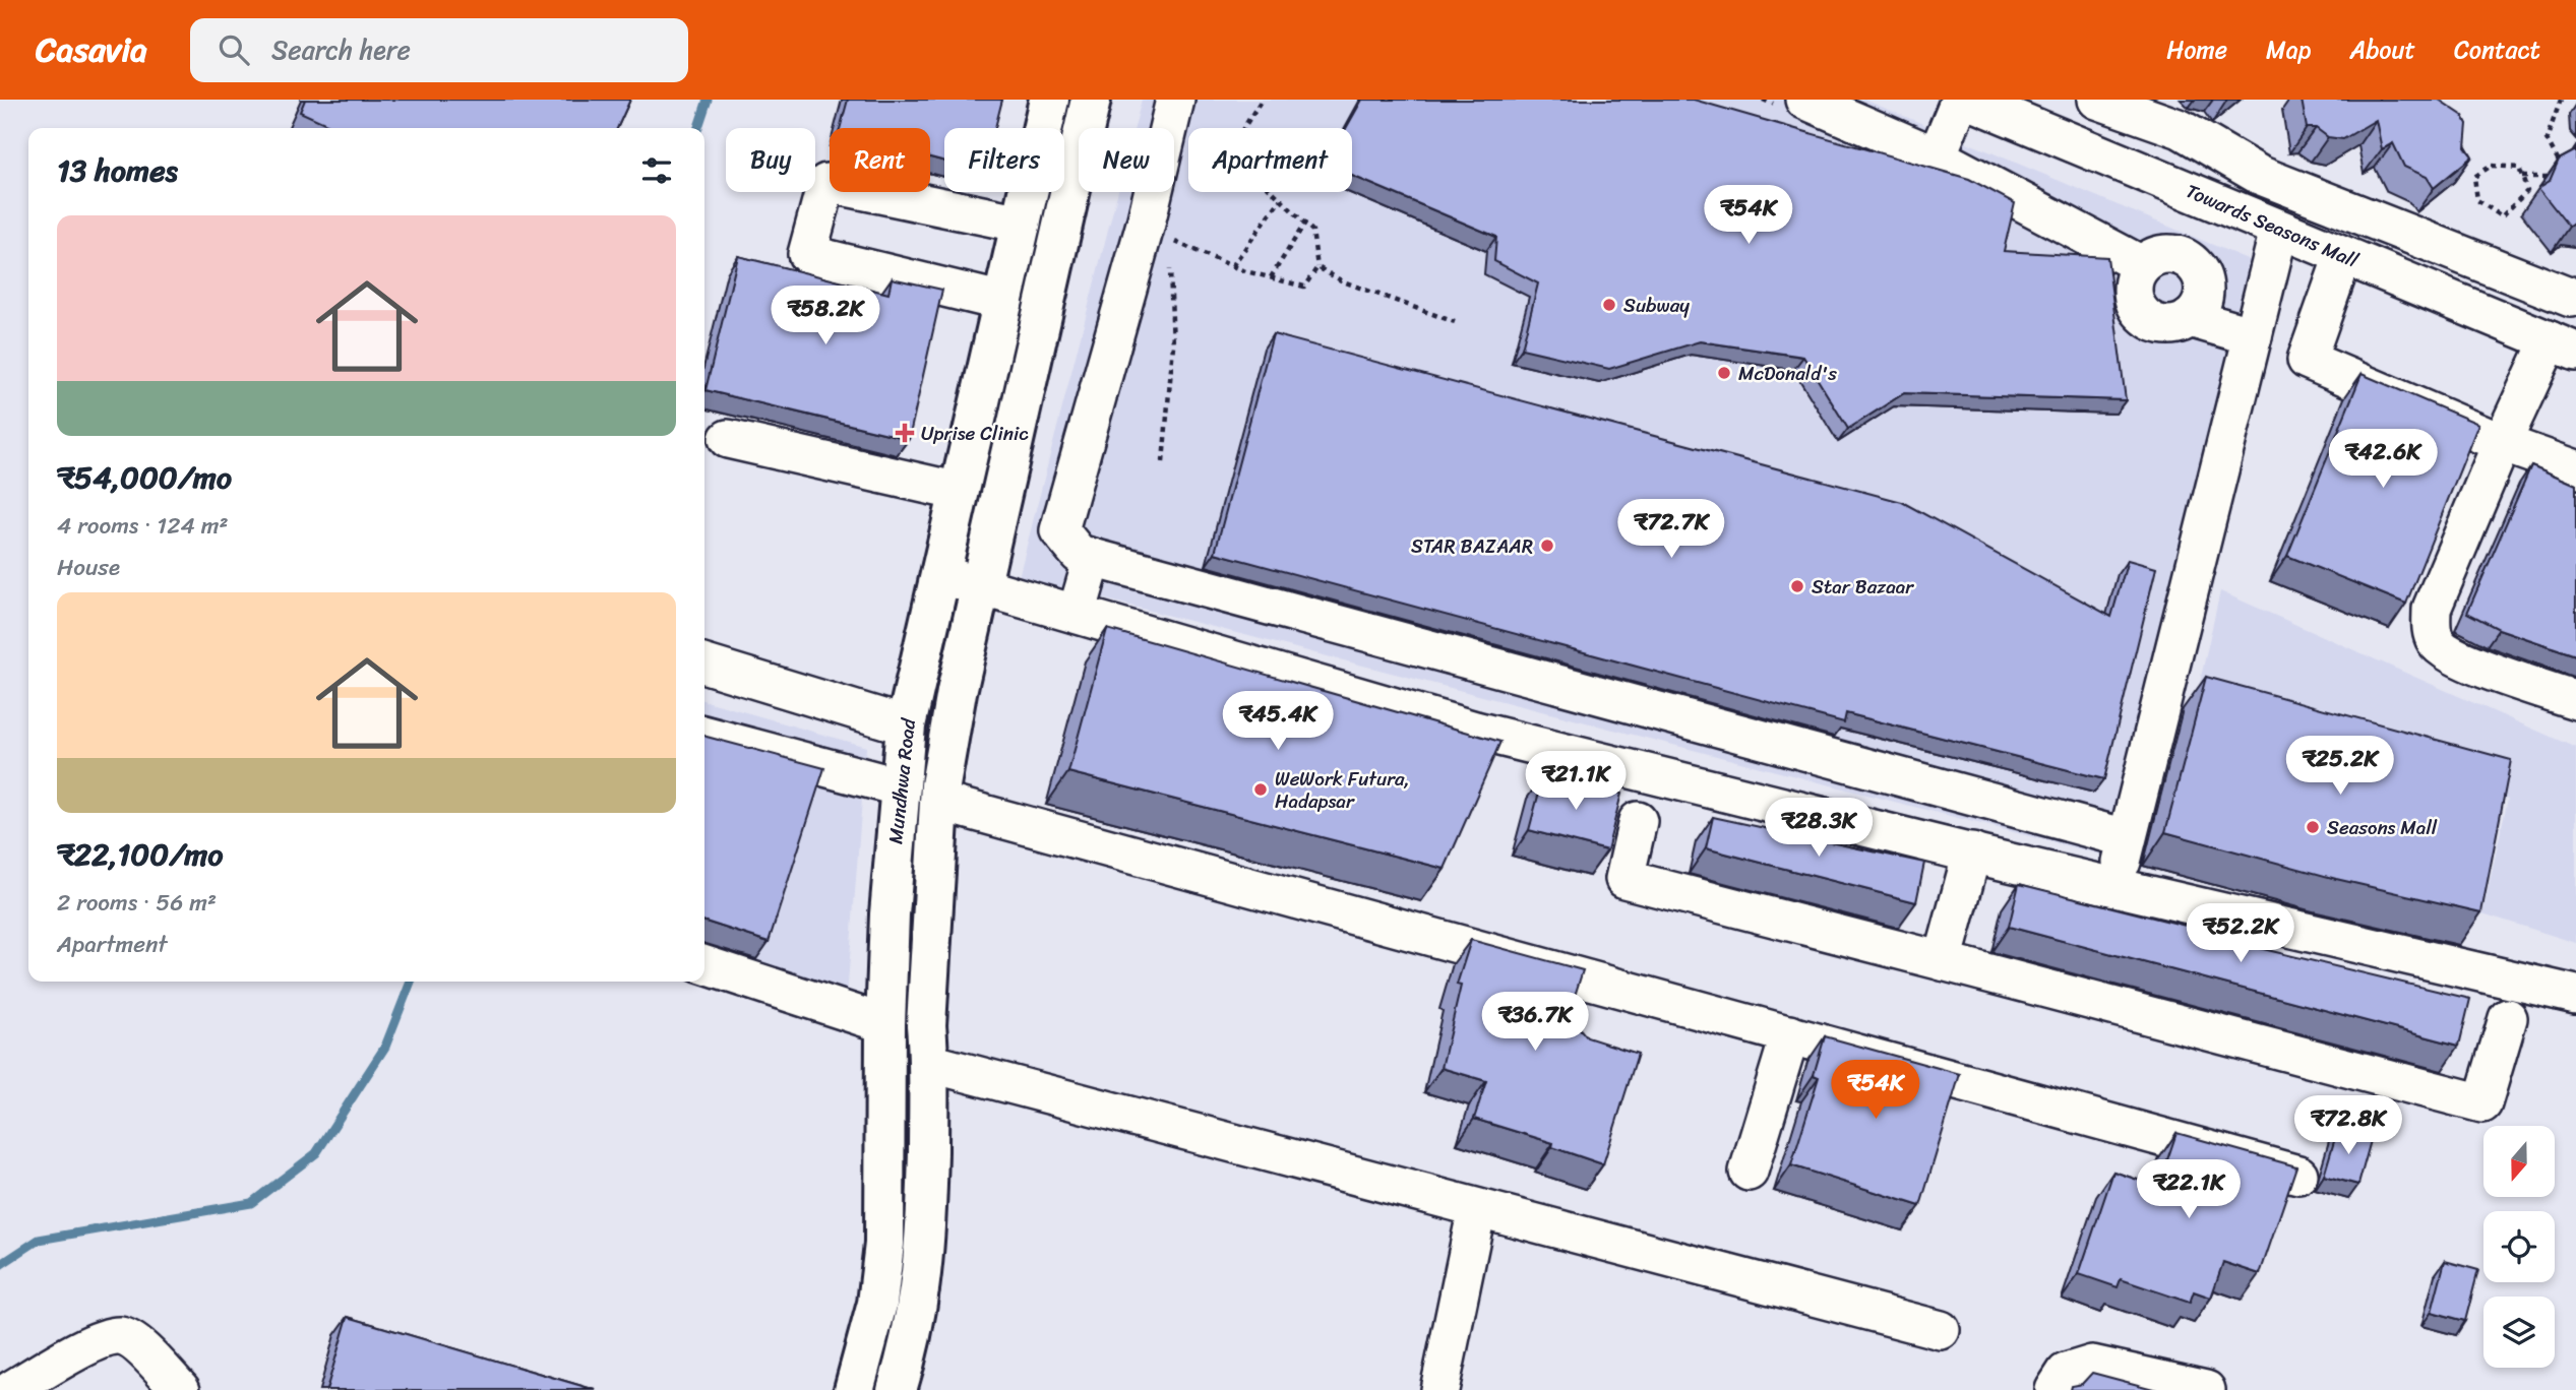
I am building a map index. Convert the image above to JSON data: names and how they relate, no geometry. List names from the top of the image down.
{
  "streets": {
    "highway": ["Mundhwa Road"],
    "street": ["Towards Seasons Mall"]
  },
  "places": {
    "other": [
      "Subway",
      "McDonald's",
      "STAR BAZAAR",
      "Star Bazaar",
      "WeWork Futura, Hadapsar",
      "Seasons Mall"
    ],
    "health": ["Uprise Clinic"]
  },
  "north": "bottom",
  "page": {
    "header": "Casavia",
    "search": "Search here",
    "nav": [
      "Home",
      "Map",
      "About",
      "Contact"
    ],
    "chip": [
      "Buy",
      "Rent",
      "Filters",
      "New",
      "Apartment"
    ],
    "heading": "13 homes",
    "price": [
      "₹54K",
      "₹58.2K",
      "₹42.6K",
      "₹72.7K",
      "₹45.4K",
      "₹25.2K",
      "₹21.1K",
      "₹28.3K",
      "₹52.2K",
      "₹36.7K",
      "₹54K",
      "₹72.8K",
      "₹22.1K"
    ],
    "list": [
      {
        "name": "₹54,000/mo",
        "note": "4 rooms · 124 m² · House"
      },
      {
        "name": "₹22,100/mo",
        "note": "2 rooms · 56 m² · Apartment"
      }
    ]
  }
}
